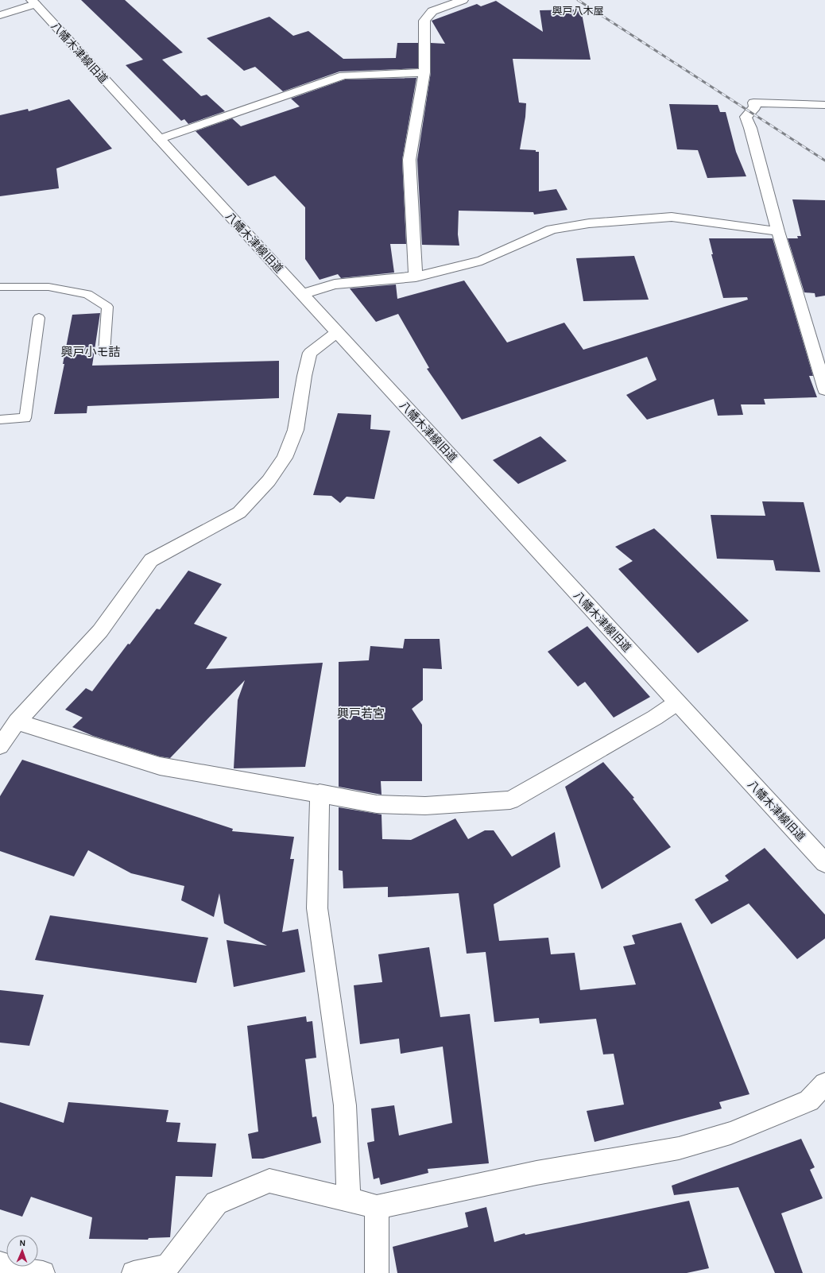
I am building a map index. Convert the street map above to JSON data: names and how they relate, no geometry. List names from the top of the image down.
{
  "streets": {
    "street": ["八幡木津線旧道"]
  },
  "districts": ["興戸八木屋", "興戸小モ詰", "興戸若宮"],
  "north": "top"
}
